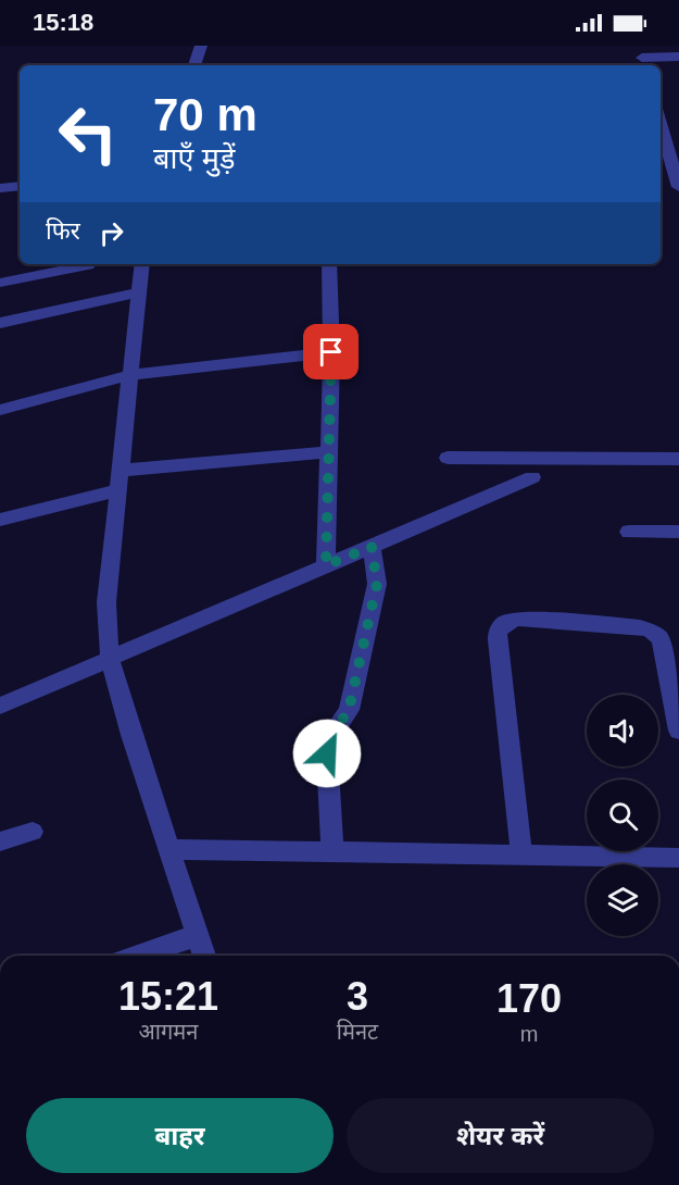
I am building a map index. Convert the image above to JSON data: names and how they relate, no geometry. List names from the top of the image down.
{
  "page": {
    "status": "15:18",
    "turn": ["70 m", "बाएँ मुड़ें"],
    "then": "फिर",
    "eta": [
      "15:21",
      "आगमन",
      "3",
      "मिनट",
      "170",
      "m"
    ],
    "buttons": ["बाहर", "शेयर करें"]
  }
}
